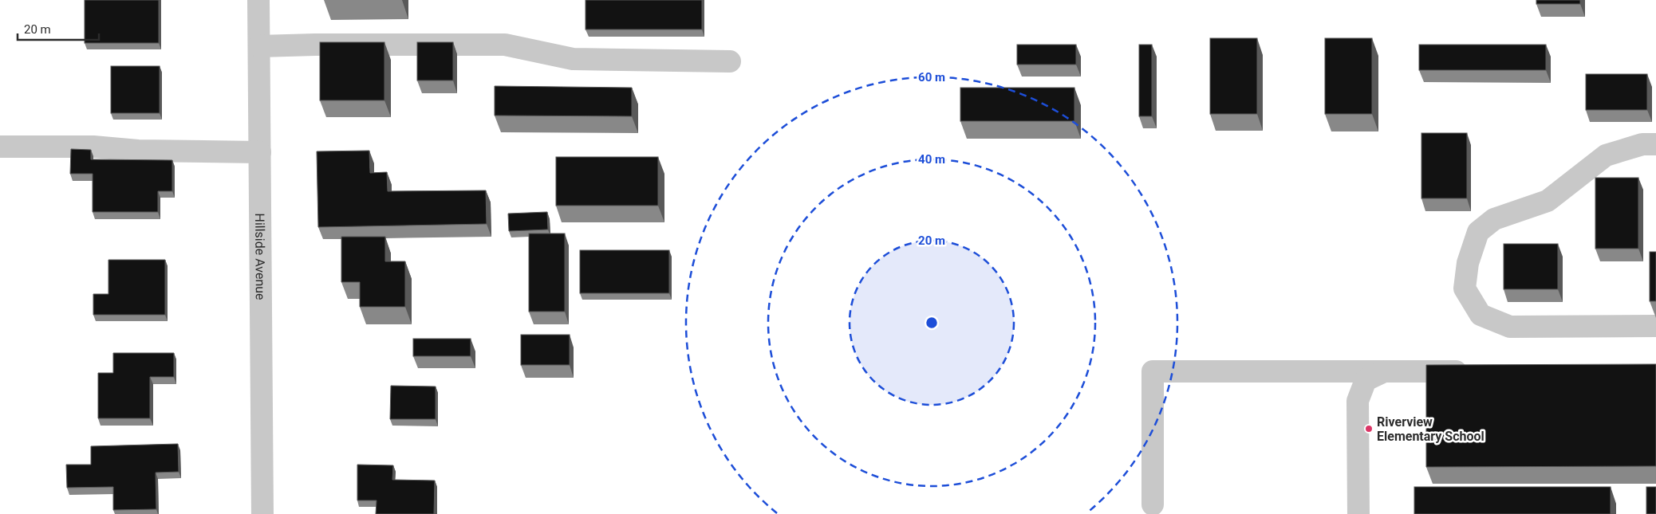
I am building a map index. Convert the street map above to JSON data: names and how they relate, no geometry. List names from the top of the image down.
{
  "streets": {
    "street": ["Hillside Avenue"]
  },
  "places": ["Riverview Elementary School"],
  "scale_bar": "20 m",
  "rings": ["60 m", "40 m", "20 m"]
}
